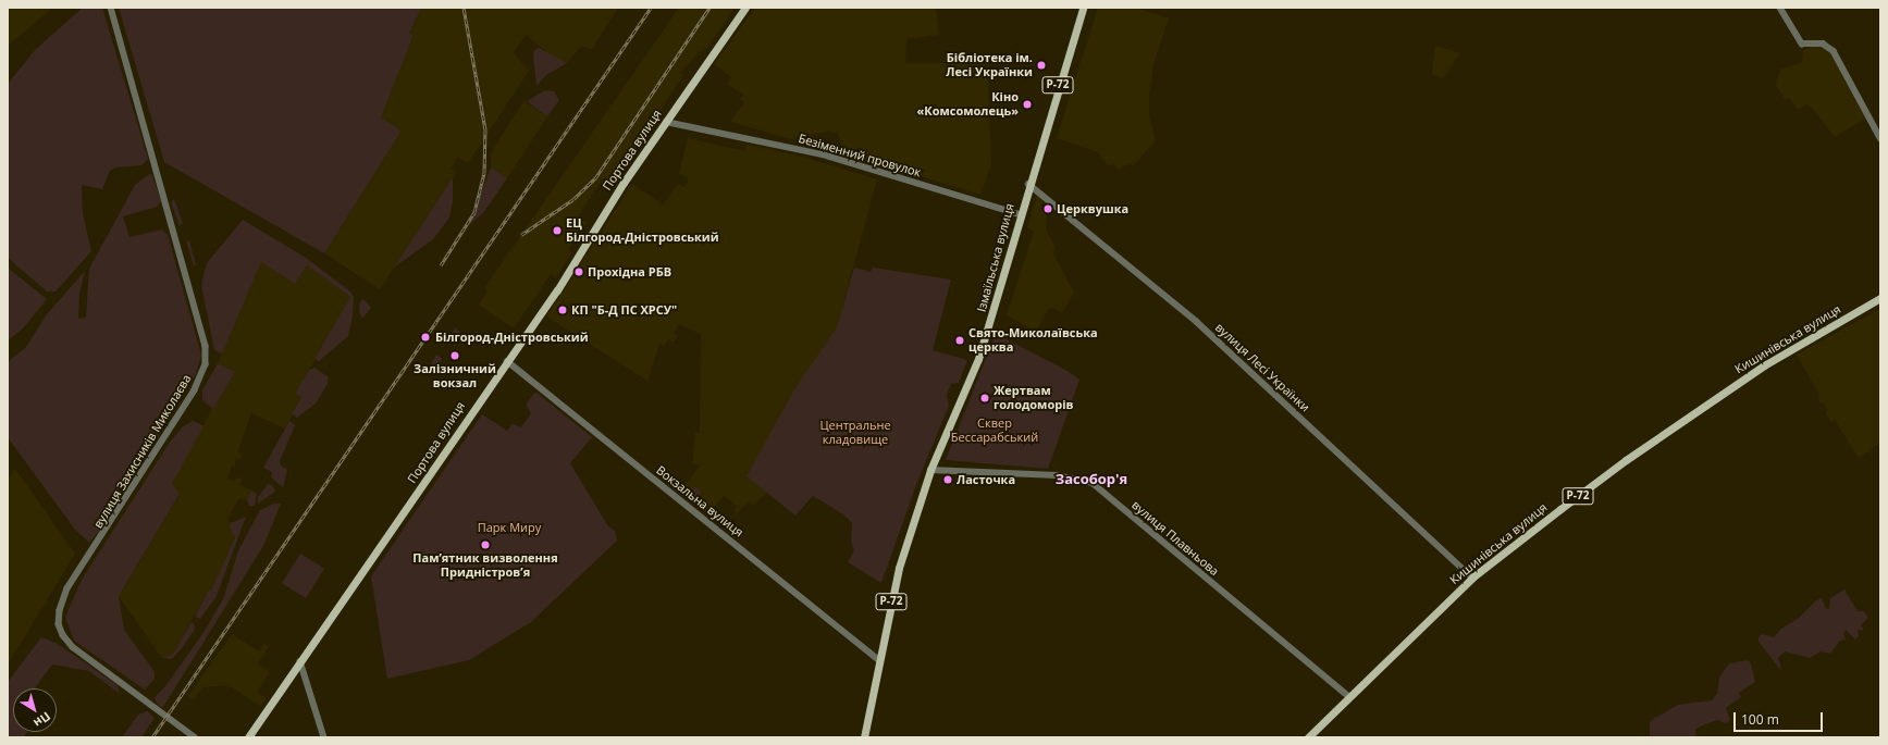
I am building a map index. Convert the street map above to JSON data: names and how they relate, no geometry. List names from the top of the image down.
{
  "streets": {
    "main road": [
      "Р-72",
      "Портова вулиця",
      "Ізмаїльська вулиця",
      "Кишинівська вулиця"
    ],
    "street": [
      "Безіменний провулок",
      "вулиця Лесі Українки",
      "вулиця Захисників Миколаєва",
      "Вокзальна вулиця",
      "вулиця Плавньова"
    ]
  },
  "crossings": [
    ["Портова вулиця", "Безіменний провулок"],
    ["Портова вулиця", "Вокзальна вулиця"],
    ["Безіменний провулок", "Ізмаїльська вулиця"],
    ["Ізмаїльська вулиця", "вулиця Лесі Українки"],
    ["Ізмаїльська вулиця", "Вокзальна вулиця"],
    ["Ізмаїльська вулиця", "вулиця Плавньова"],
    ["Кишинівська вулиця", "вулиця Лесі Українки"],
    ["Кишинівська вулиця", "вулиця Плавньова"]
  ],
  "districts": ["Засобор'я"],
  "parks": ["Сквер Бессарабський", "Центральне кладовище", "Парк Миру"],
  "places": [
    "Бібліотека ім. Лесі Українки",
    "Кіно «Комсомолець»",
    "Церквушка",
    "ЕЦ Білгород-Дністровський",
    "Прохідна РБВ",
    "КП \"Б-Д ПС ХРСУ\"",
    "Білгород-Дністровський",
    "Свято-Миколаївська церква",
    "Залізничний вокзал",
    "Жертвам голодоморів",
    "Ласточка",
    "Пам’ятник визволення Придністров’я"
  ],
  "scale_bar": "100 m",
  "north": "bottom right"
}
